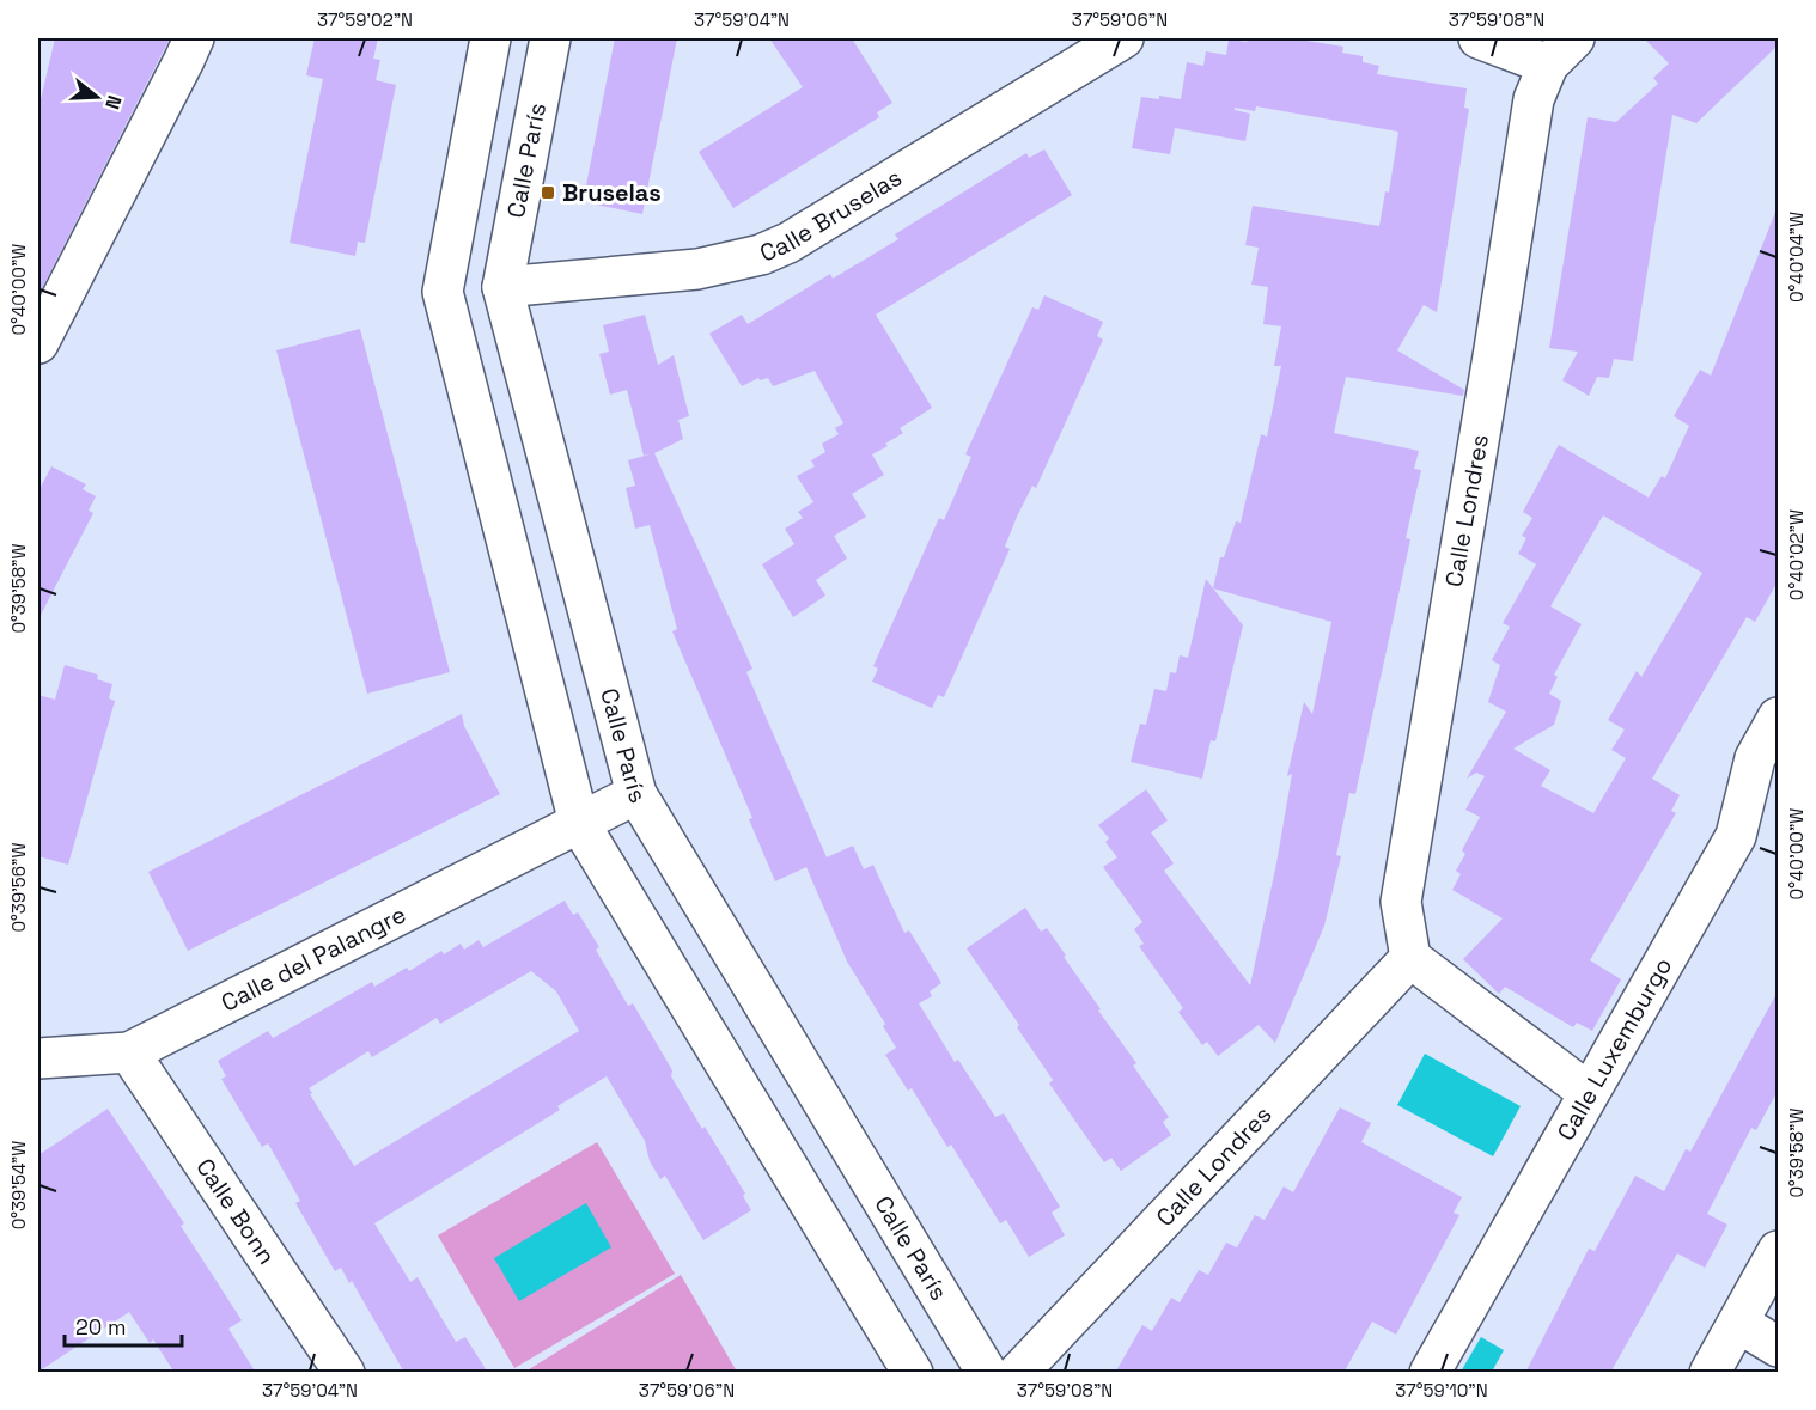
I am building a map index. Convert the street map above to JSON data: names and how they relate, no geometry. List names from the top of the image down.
{
  "streets": {
    "street": [
      "Calle París",
      "Calle Bruselas",
      "Calle Londres",
      "Calle del Palangre",
      "Calle Luxemburgo",
      "Calle Bonn"
    ]
  },
  "crossings": [
    ["Calle París", "Calle Bruselas"],
    ["Calle París", "Calle Londres"],
    ["Calle París", "Calle del Palangre"],
    ["Calle del Palangre", "Calle Bonn"]
  ],
  "places": {
    "transit": ["Bruselas"]
  },
  "scale_bar": "20 m",
  "north": "right",
  "coordinates": [
    "37°59'02\"N",
    "37°59'04\"N",
    "37°59'06\"N",
    "37°59'08\"N",
    "0°40'04\"W",
    "0°40'00\"W",
    "0°40'02\"W",
    "0°39'58\"W",
    "0°39'56\"W",
    "0°39'54\"W",
    "37°59'10\"N"
  ]
}
